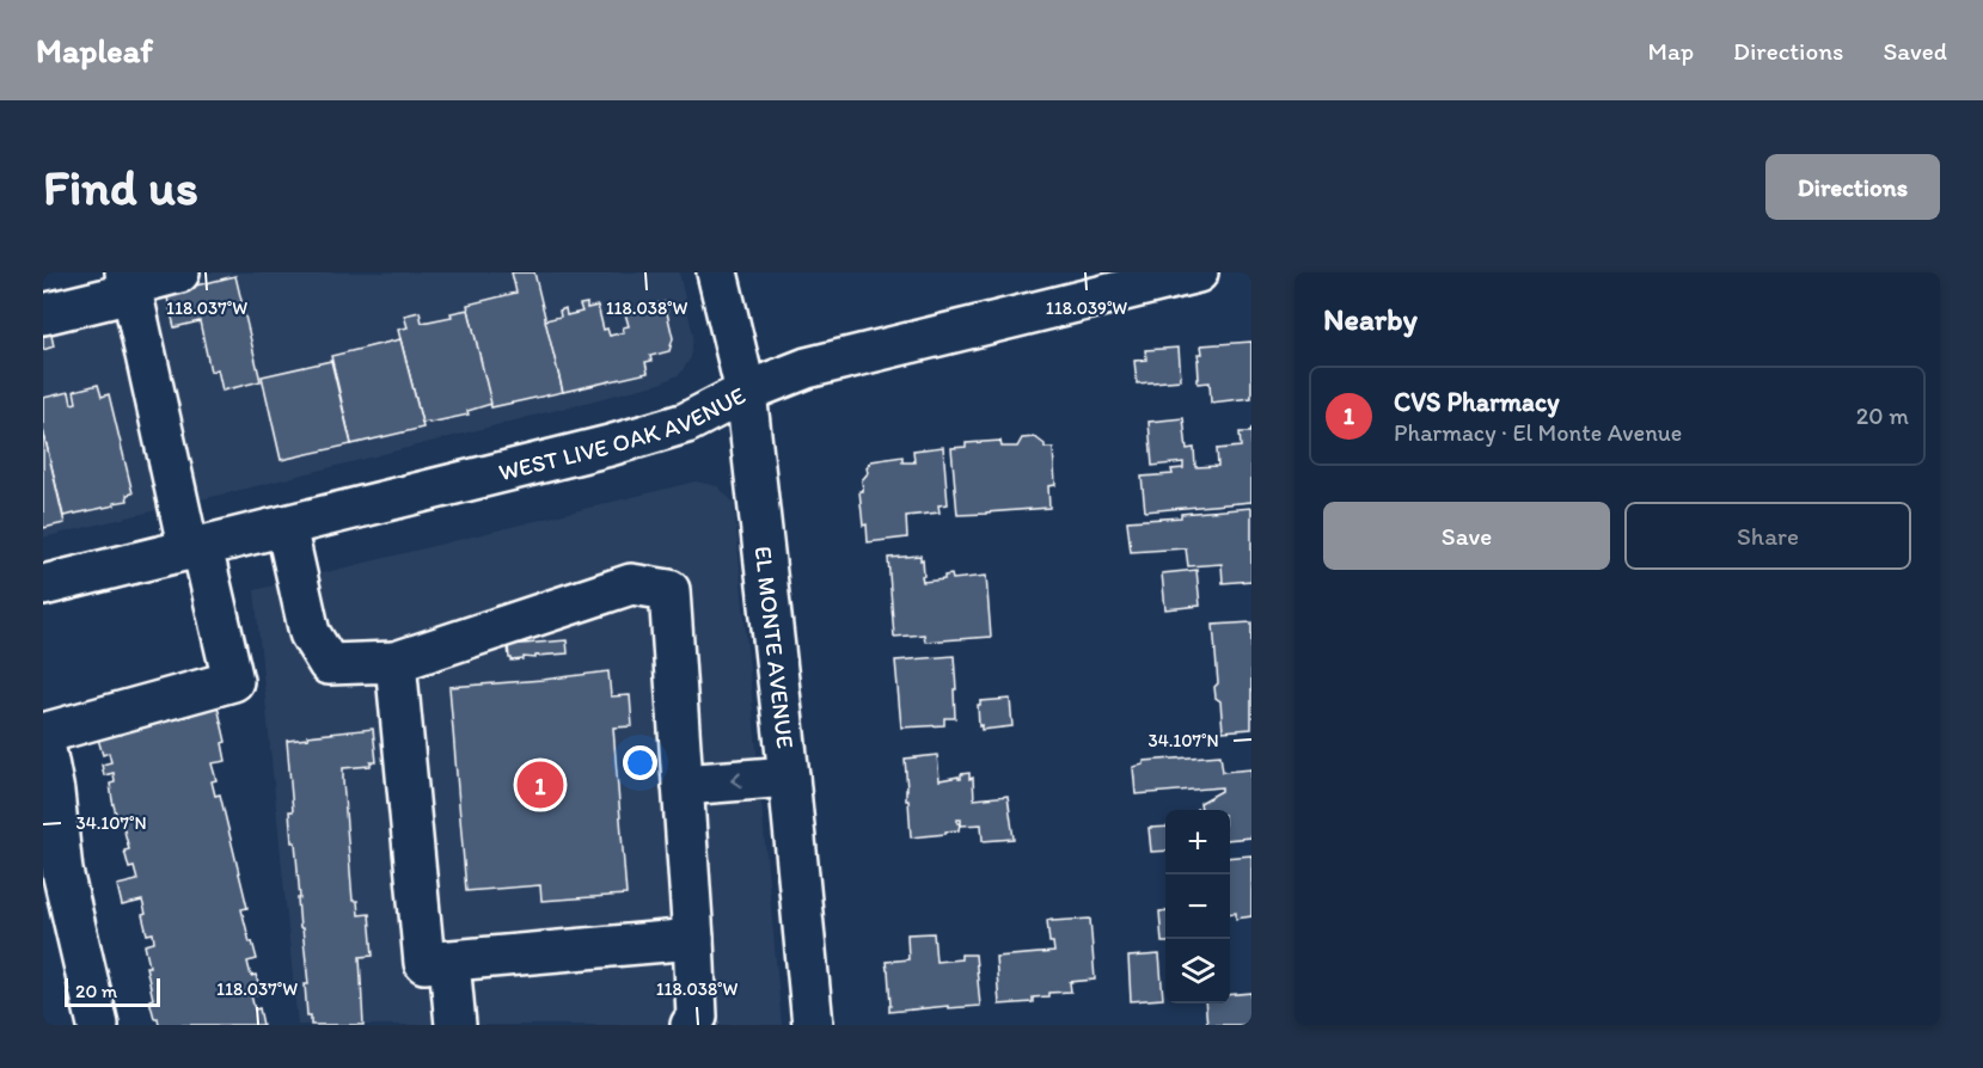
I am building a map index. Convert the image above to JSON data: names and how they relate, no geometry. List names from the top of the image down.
{
  "streets": {
    "street": ["WEST LIVE OAK AVENUE", "EL MONTE AVENUE"]
  },
  "crossings": [
    ["WEST LIVE OAK AVENUE", "EL MONTE AVENUE"]
  ],
  "scale_bar": "20 m",
  "page": {
    "header": "Mapleaf",
    "nav": ["Map", "Directions", "Saved"],
    "buttons": [
      "Directions",
      ["Save", "Share"]
    ],
    "title": "Find us",
    "heading": "Nearby",
    "list": [
      {
        "mark": "1",
        "name": "CVS Pharmacy",
        "note": "Pharmacy · El Monte Avenue",
        "value": "20 m"
      }
    ],
    "pins": "1",
    "map_buttons": ["+", "−"],
    "scale": "20 m"
  },
  "coordinates": [
    "118.037°W",
    "118.038°W",
    "118.039°W",
    "34.107°N"
  ]
}
